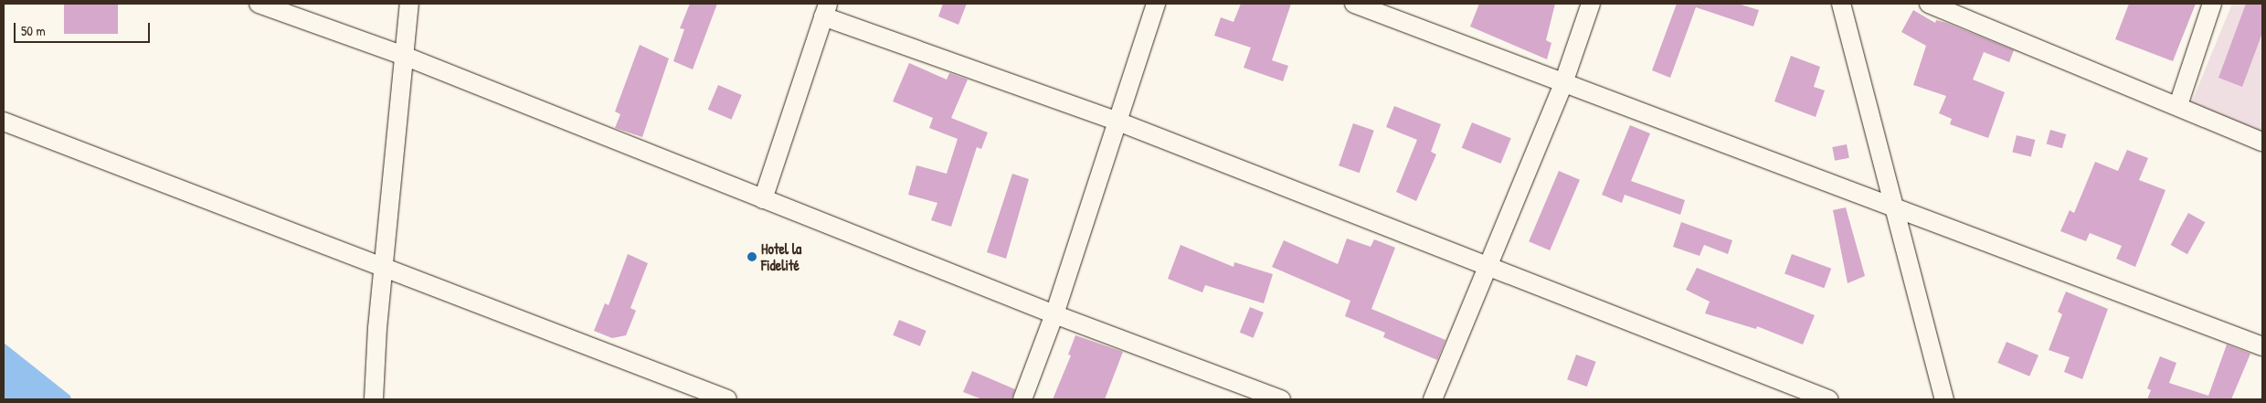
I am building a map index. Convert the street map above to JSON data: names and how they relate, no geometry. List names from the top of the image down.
{
  "places": ["Hotel la Fidelité"],
  "scale_bar": "50 m"
}
